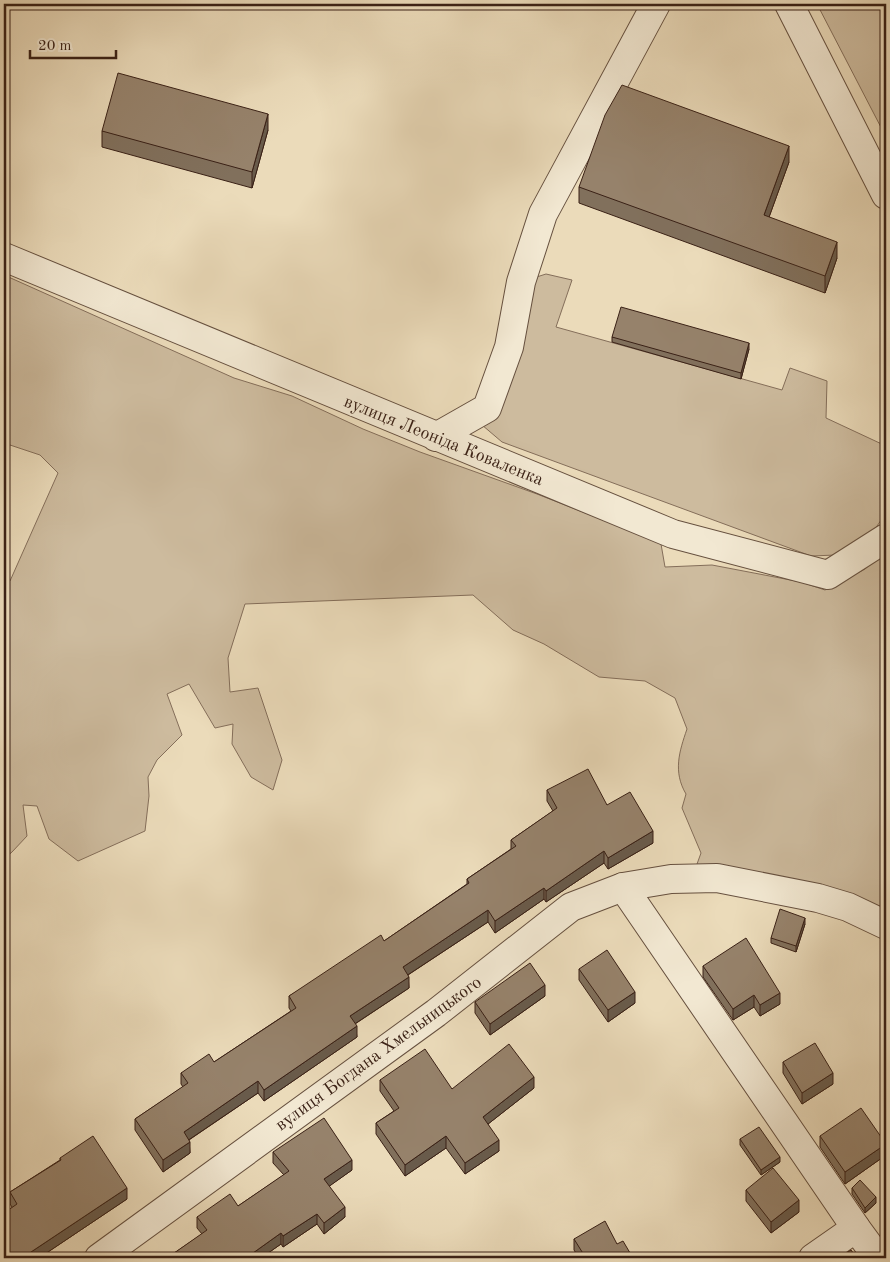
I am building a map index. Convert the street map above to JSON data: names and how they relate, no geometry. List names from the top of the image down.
{
  "streets": {
    "street": ["вулиця Леоніда Коваленка", "вулиця Богдана Хмельницького"]
  },
  "scale_bar": "20 m"
}
